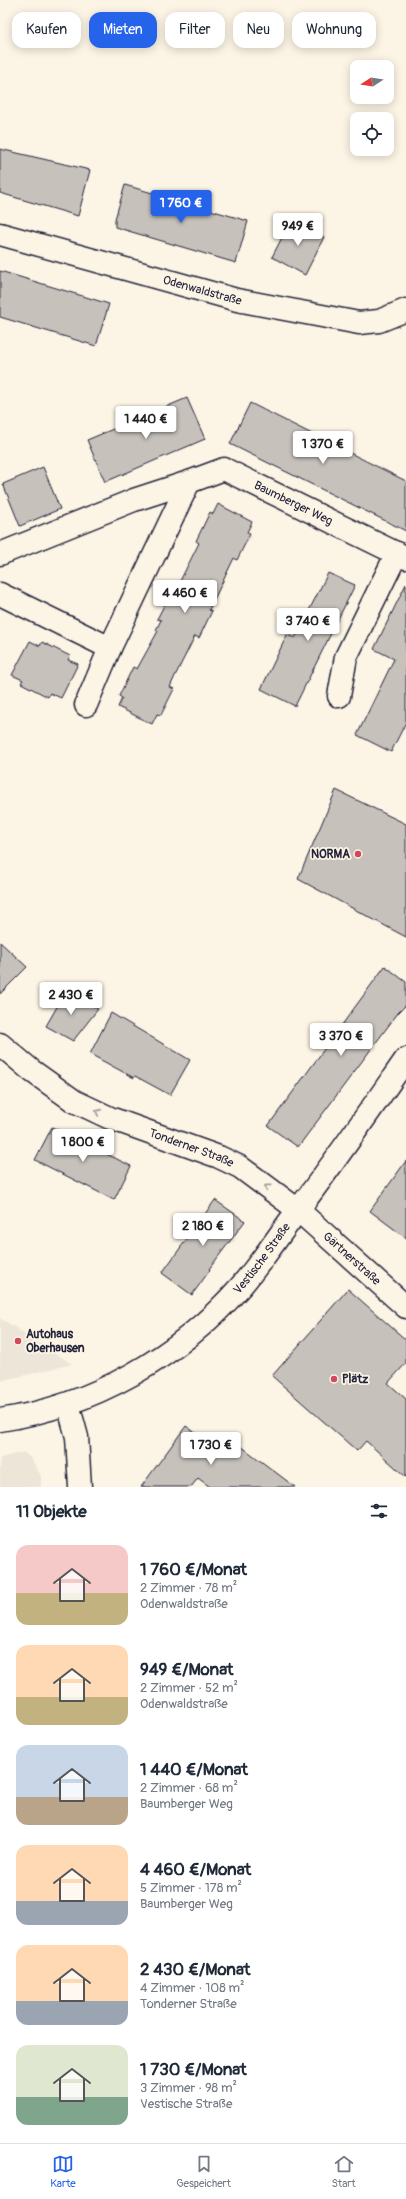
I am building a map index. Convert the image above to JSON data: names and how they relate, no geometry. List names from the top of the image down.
{
  "streets": {
    "street": [
      "Odenwaldstraße",
      "Baumberger Weg",
      "Tonderner Straße",
      "Vestische Straße",
      "Gärtnerstraße"
    ]
  },
  "crossings": [
    ["Tonderner Straße", "Vestische Straße"],
    ["Tonderner Straße", "Gärtnerstraße"],
    ["Vestische Straße", "Gärtnerstraße"]
  ],
  "one_way": ["Tonderner Straße"],
  "places": ["NORMA", "Autohaus Oberhausen", "Plätz"],
  "north": "left",
  "page": {
    "chip": [
      "Kaufen",
      "Mieten",
      "Filter",
      "Neu",
      "Wohnung"
    ],
    "price": [
      "1 760 €",
      "949 €",
      "1 440 €",
      "1 370 €",
      "4 460 €",
      "3 740 €",
      "2 430 €",
      "3 370 €",
      "1 800 €",
      "2 180 €",
      "1 730 €"
    ],
    "heading": "11 Objekte",
    "list": [
      {
        "name": "1 760 €/Monat",
        "note": "2 Zimmer · 78 m² · Odenwaldstraße"
      },
      {
        "name": "949 €/Monat",
        "note": "2 Zimmer · 52 m² · Odenwaldstraße"
      },
      {
        "name": "1 440 €/Monat",
        "note": "2 Zimmer · 68 m² · Baumberger Weg"
      },
      {
        "name": "4 460 €/Monat",
        "note": "5 Zimmer · 178 m² · Baumberger Weg"
      },
      {
        "name": "2 430 €/Monat",
        "note": "4 Zimmer · 108 m² · Tonderner Straße"
      },
      {
        "name": "1 730 €/Monat",
        "note": "3 Zimmer · 98 m² · Vestische Straße"
      }
    ],
    "tabs": ["Karte", "Gespeichert", "Start"]
  }
}
